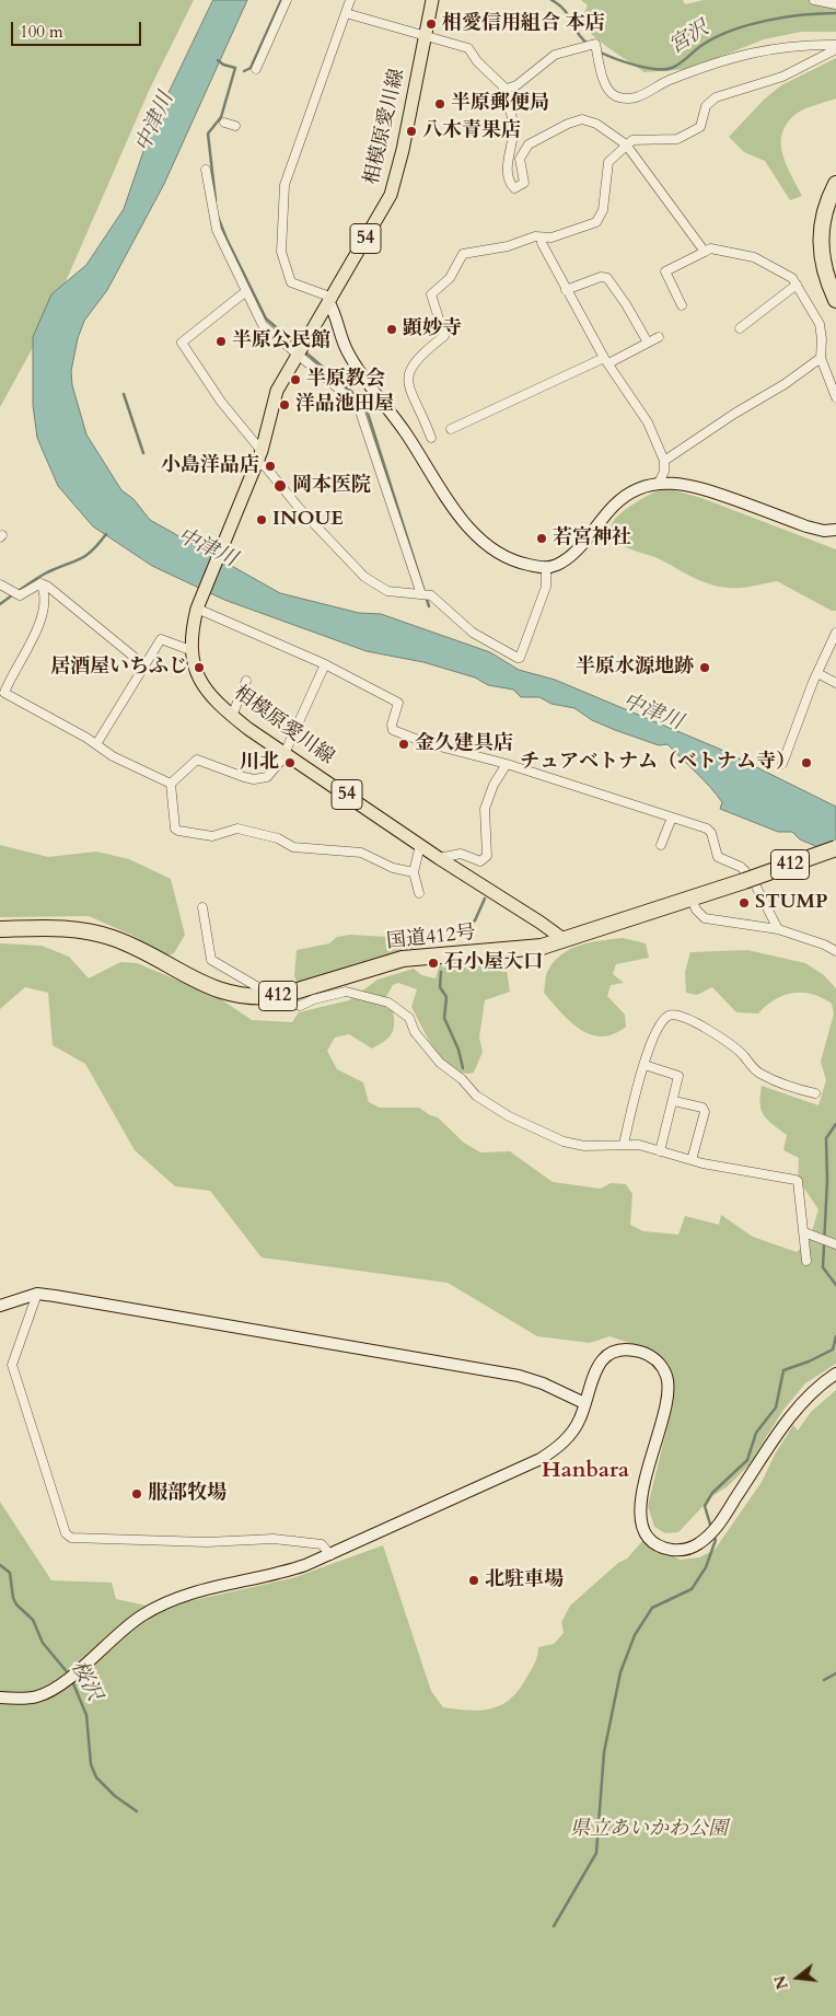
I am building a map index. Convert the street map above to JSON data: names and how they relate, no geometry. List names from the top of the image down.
{
  "streets": {
    "highway": ["412", "国道412号"],
    "main road": ["相模原愛川線", "54"]
  },
  "crossings": [
    ["相模原愛川線", "国道412号"]
  ],
  "districts": ["Hanbara"],
  "water": ["宮沢", "中津川", "桜沢"],
  "parks": ["県立あいかわ公園"],
  "places": [
    "相愛信用組合 本店",
    "半原郵便局",
    "八木青果店",
    "顕妙寺",
    "半原公民館",
    "半原教会",
    "洋品池田屋",
    "小島洋品店",
    "岡本医院",
    "INOUE",
    "若宮神社",
    "居酒屋いちふじ",
    "半原水源地跡",
    "金久建具店",
    "川北",
    "チュアベトナム（ベトナム寺）",
    "STUMP",
    "石小屋入口",
    "服部牧場",
    "北駐車場"
  ],
  "scale_bar": "100 m",
  "north": "left"
}
